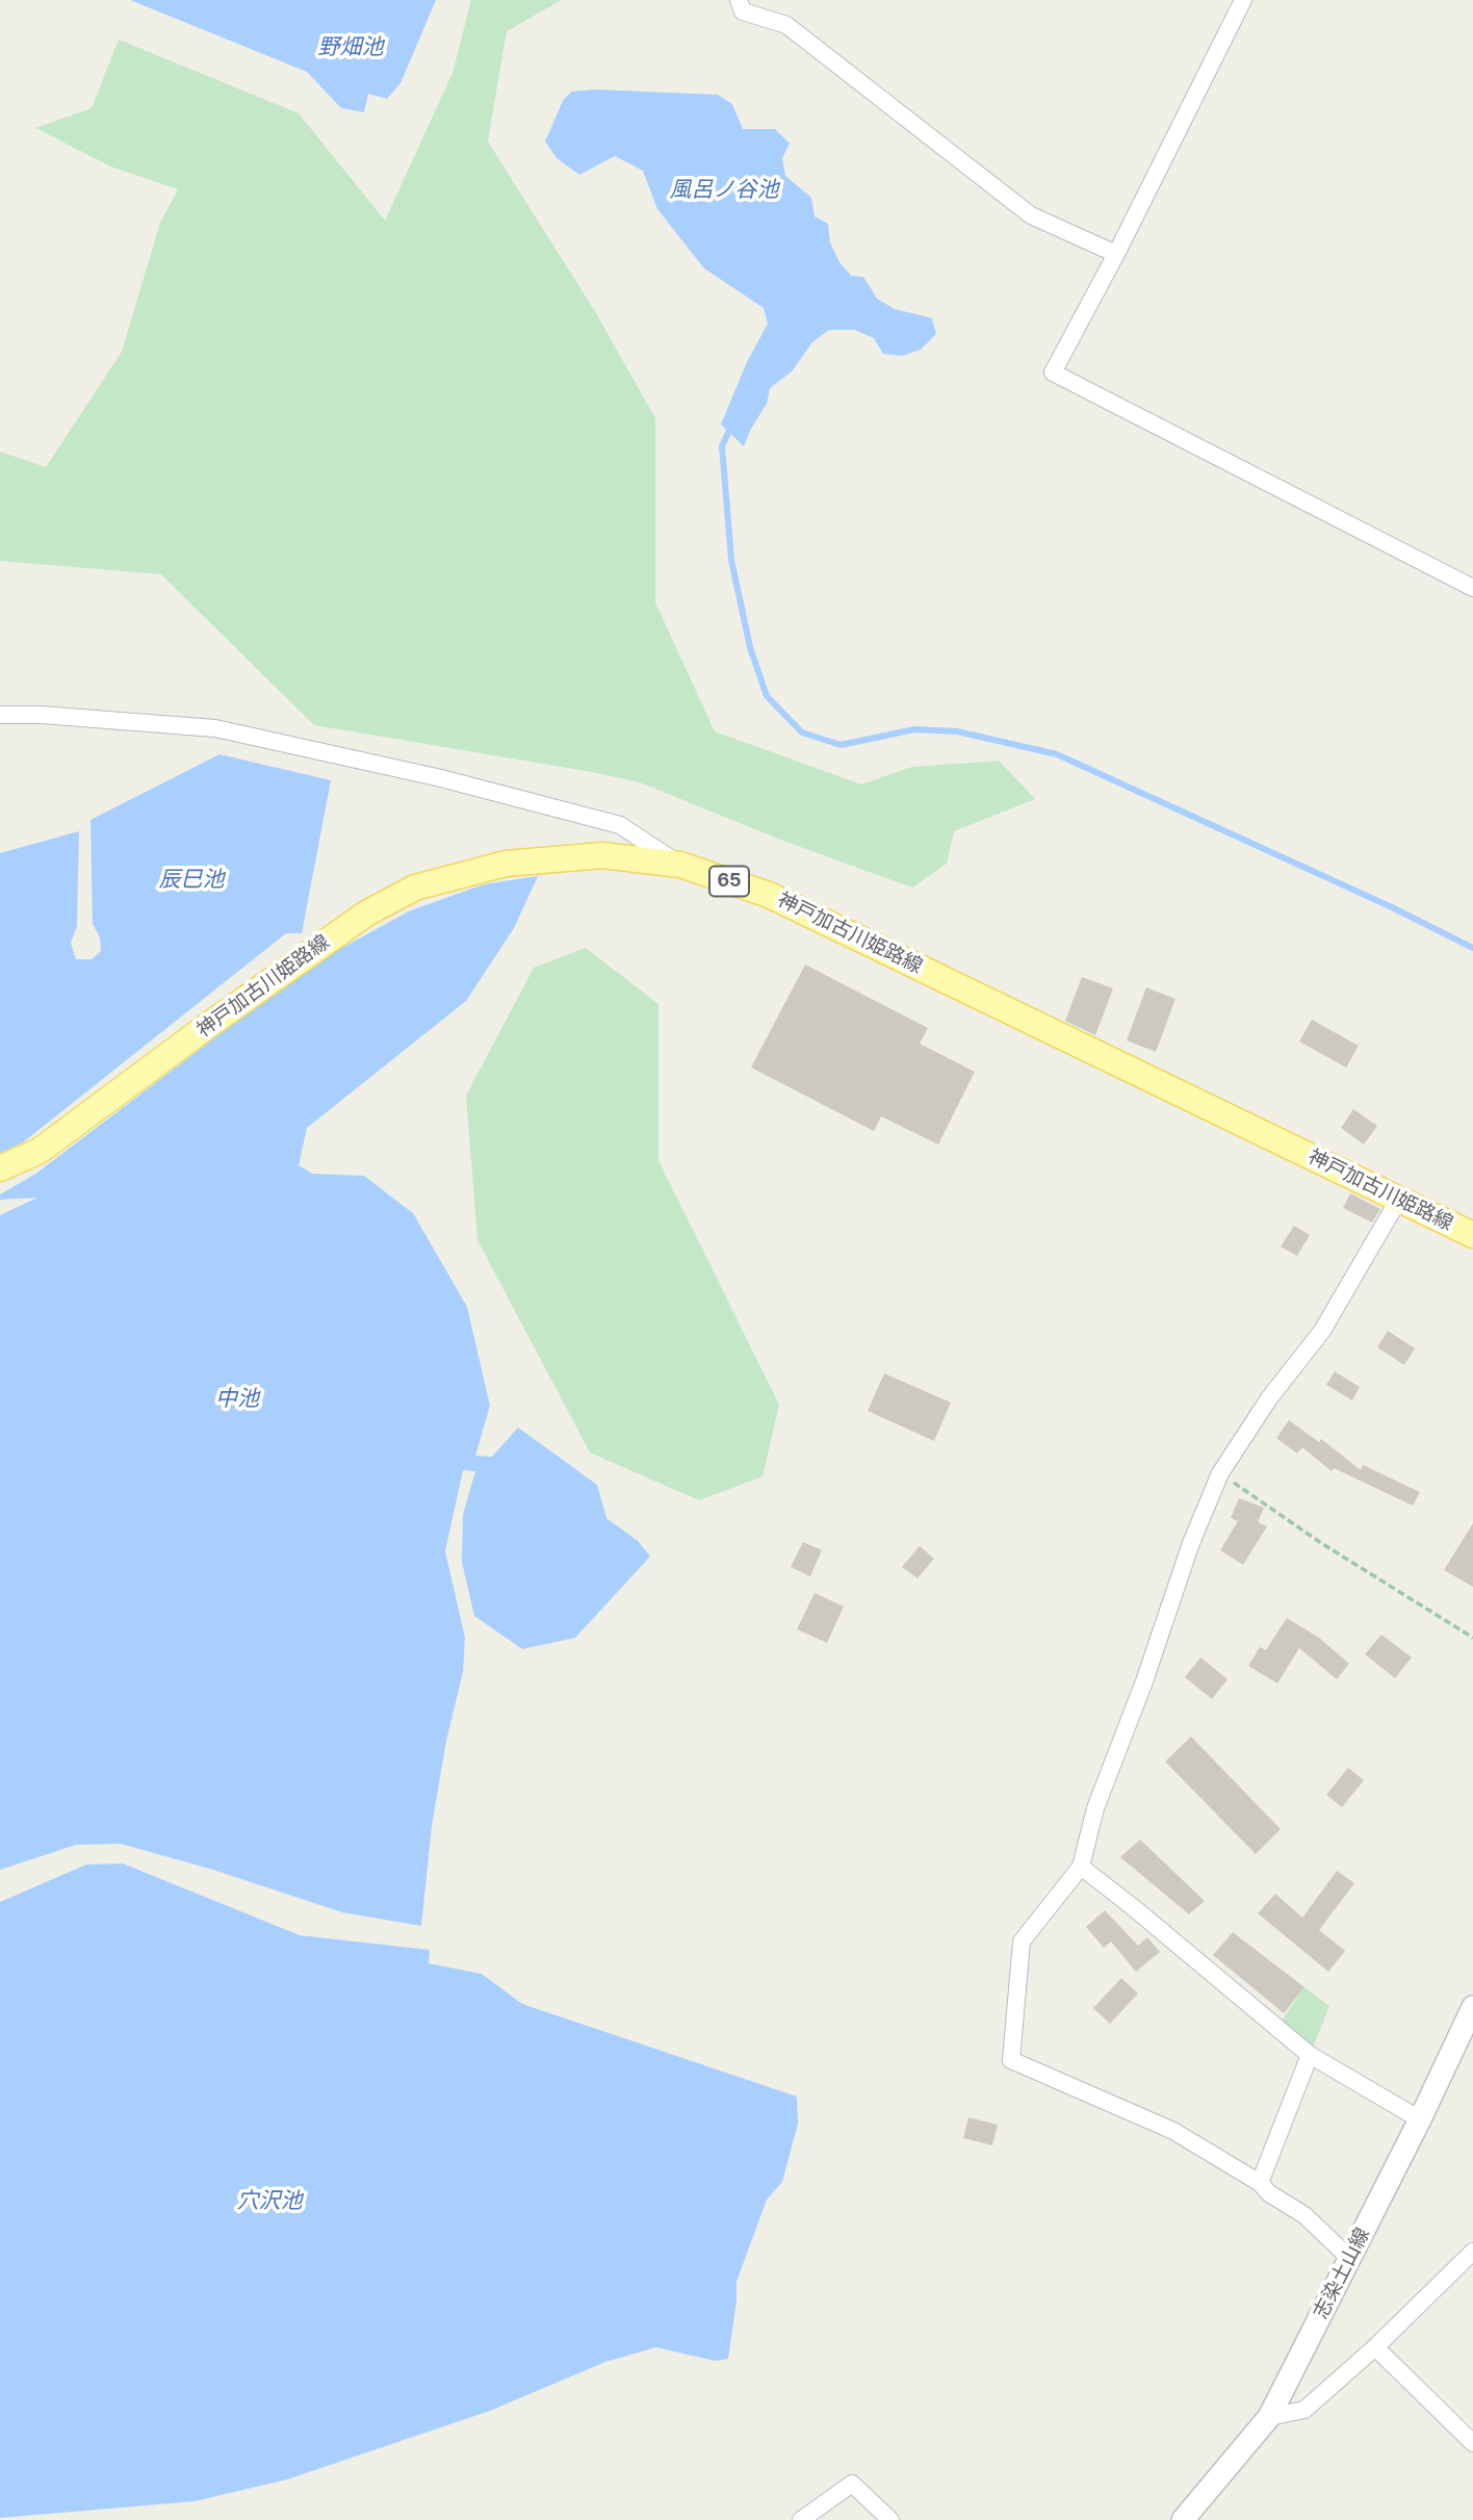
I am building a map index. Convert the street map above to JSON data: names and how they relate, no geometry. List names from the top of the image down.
{
  "streets": {
    "main road": ["65", "神戸加古川姫路線", "志染土山線"]
  },
  "water": [
    "野畑池",
    "風呂ノ谷池",
    "辰巳池",
    "中池",
    "穴沢池"
  ]
}
